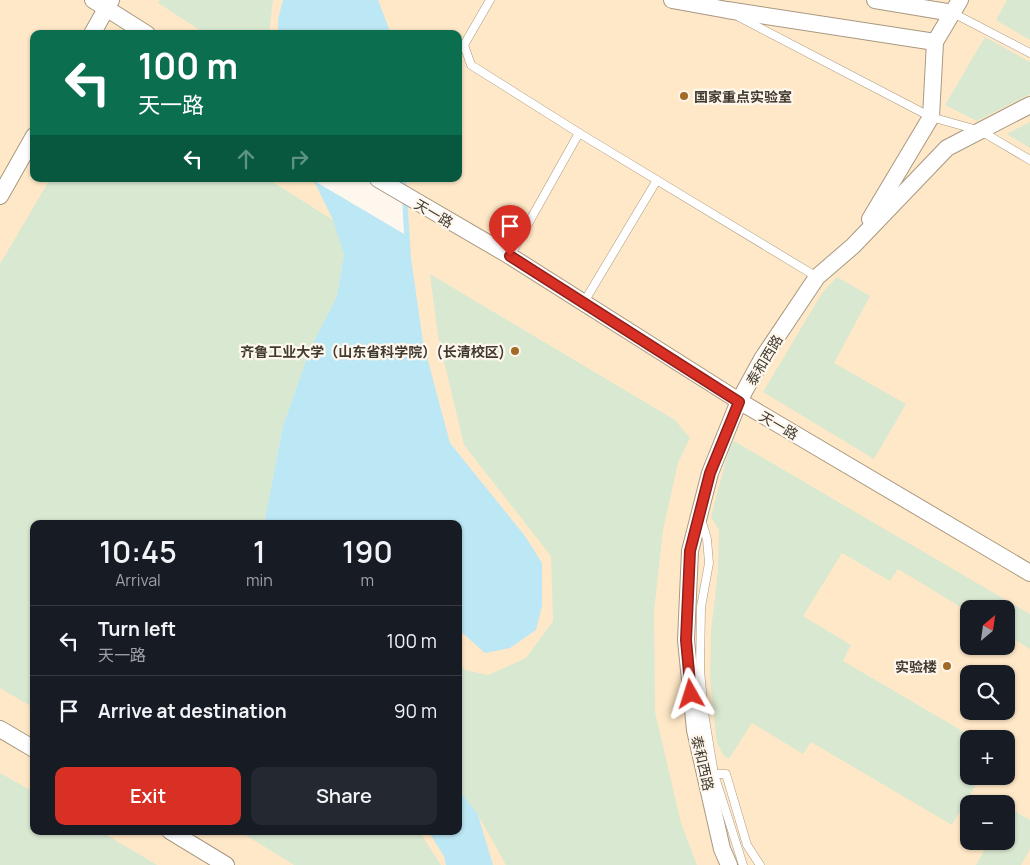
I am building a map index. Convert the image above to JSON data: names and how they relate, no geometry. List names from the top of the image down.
{
  "streets": {
    "street": ["天一路", "泰和西路"]
  },
  "crossings": [
    ["天一路", "泰和西路"]
  ],
  "places": ["国家重点实验室", "齐鲁工业大学（山东省科学院）(长清校区)", "实验楼"],
  "north": "top right",
  "page": {
    "turn": ["100 m", "天一路"],
    "eta": [
      "10:45",
      "Arrival",
      "1",
      "min",
      "190",
      "m"
    ],
    "map_buttons": ["+", "−"],
    "list": [
      {
        "name": "Turn left",
        "note": "天一路",
        "value": "100 m"
      },
      {
        "name": "Arrive at destination",
        "value": "90 m"
      }
    ],
    "buttons": ["Exit", "Share"]
  }
}
